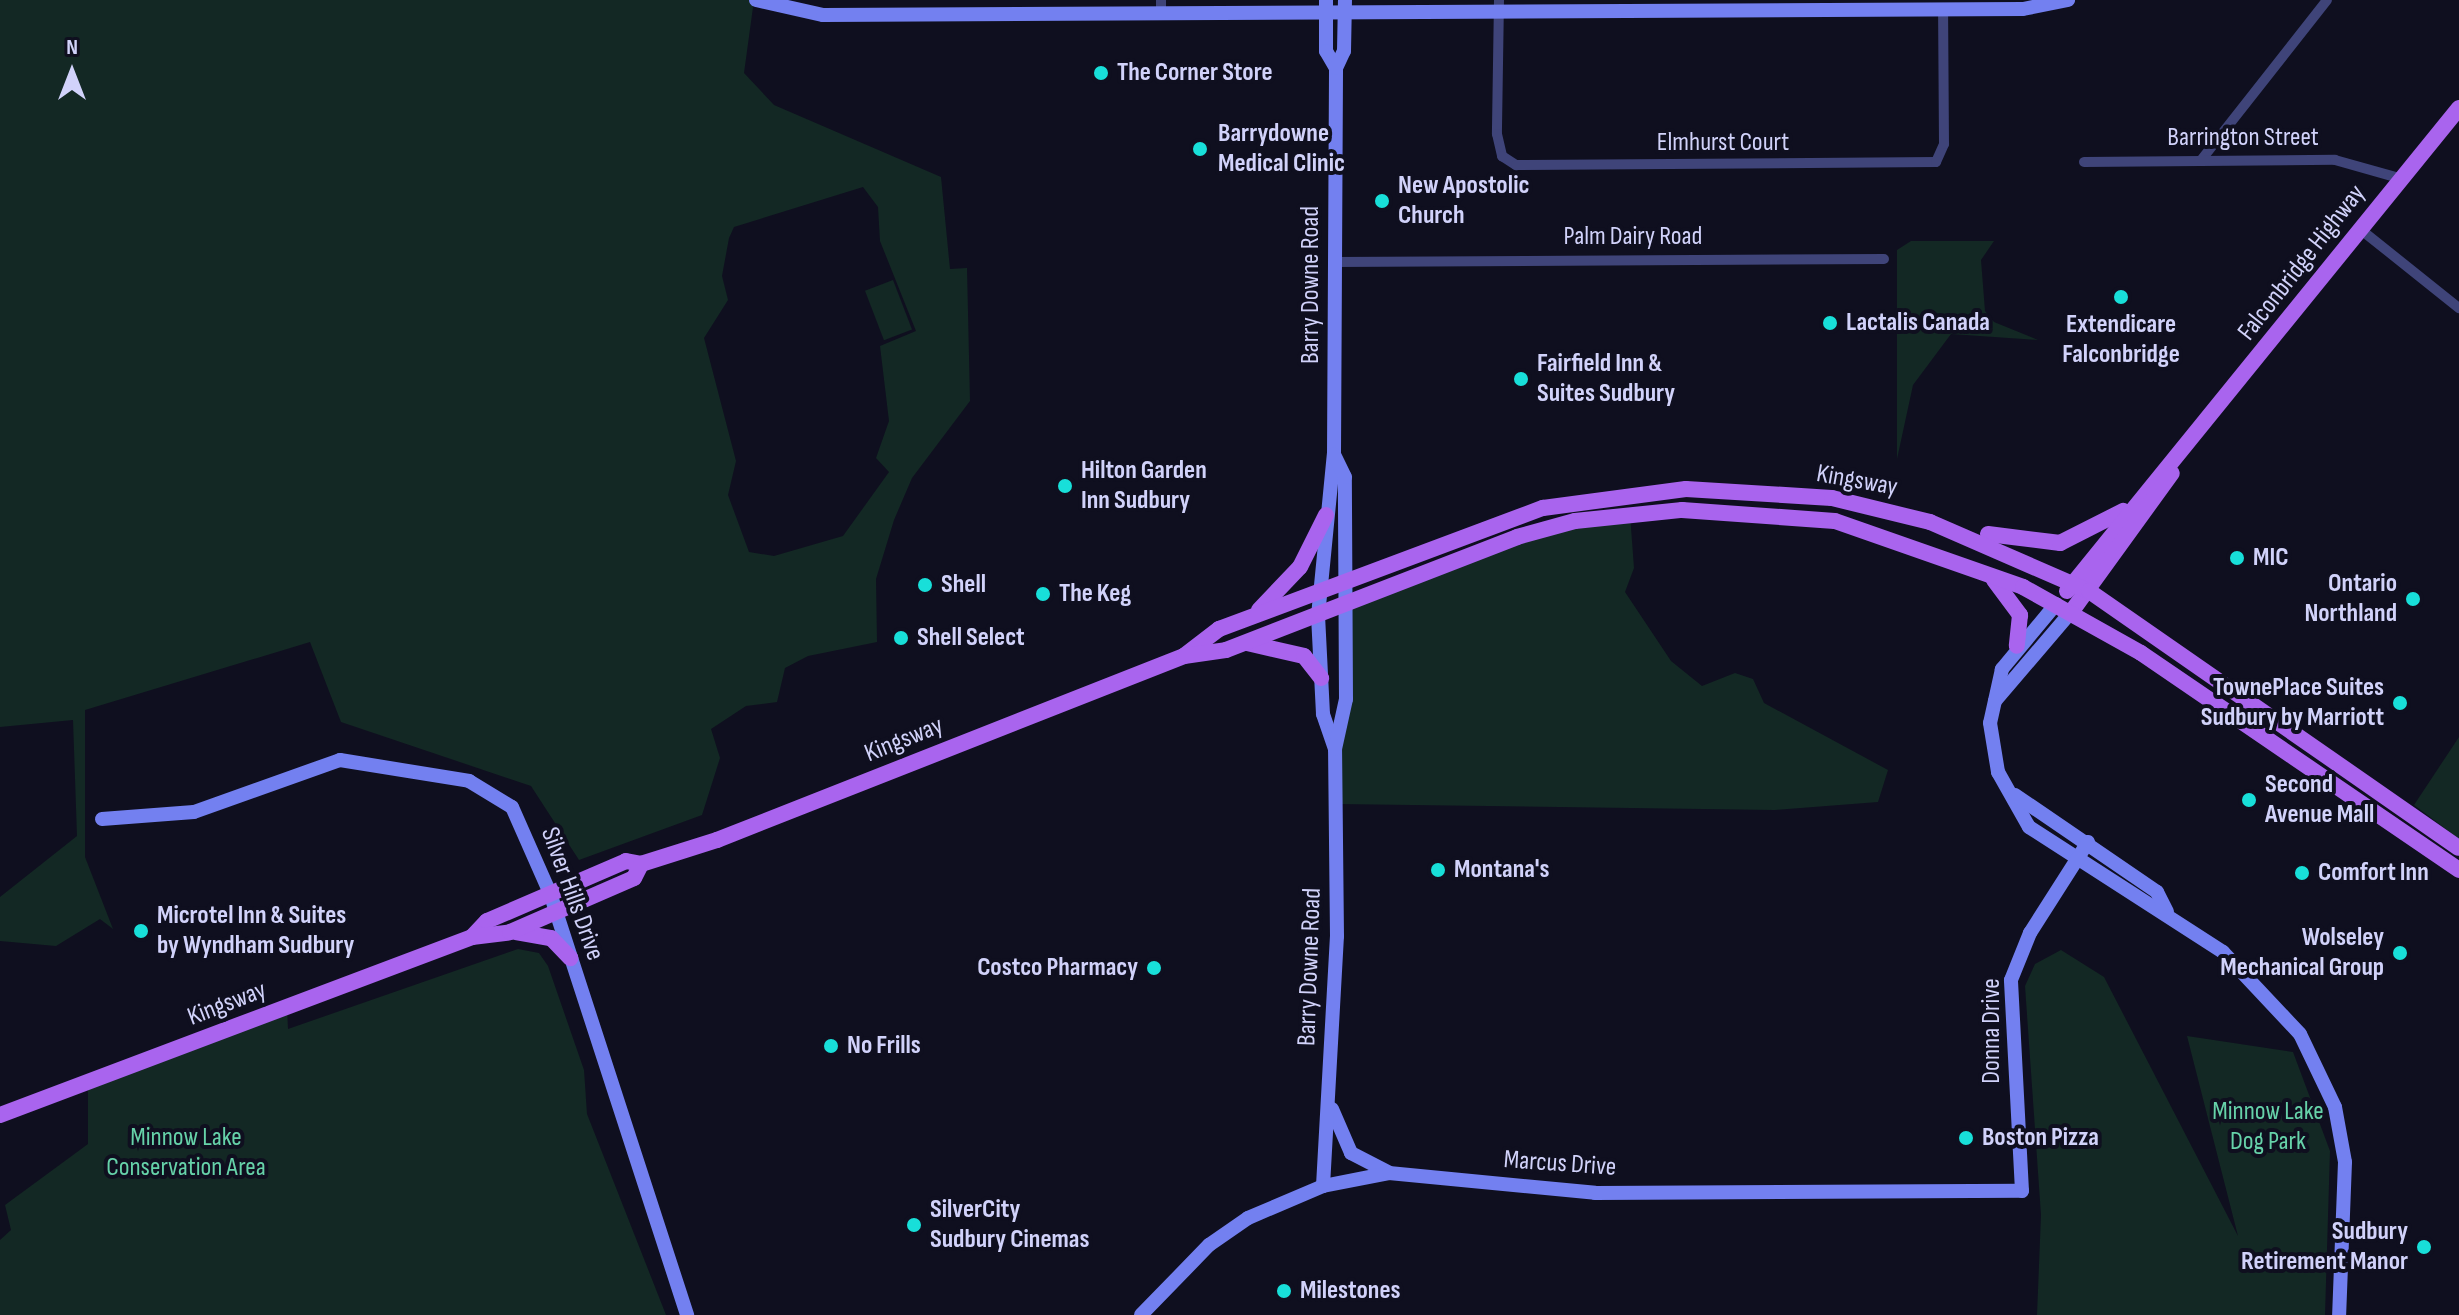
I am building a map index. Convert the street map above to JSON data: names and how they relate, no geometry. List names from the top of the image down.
{
  "streets": {
    "main road": ["Falconbridge Highway", "Kingsway"],
    "street": [
      "Barrington Street",
      "Elmhurst Court",
      "Palm Dairy Road",
      "Barry Downe Road",
      "Silver Hills Drive",
      "Donna Drive",
      "Marcus Drive"
    ]
  },
  "crossings": [
    ["Barrington Street", "Falconbridge Highway"],
    ["Palm Dairy Road", "Barry Downe Road"],
    ["Falconbridge Highway", "Kingsway"],
    ["Barry Downe Road", "Kingsway"],
    ["Barry Downe Road", "Marcus Drive"],
    ["Kingsway", "Silver Hills Drive"],
    ["Donna Drive", "Marcus Drive"]
  ],
  "parks": ["Minnow Lake Dog Park", "Minnow Lake Conservation Area"],
  "places": [
    "The Corner Store",
    "Barrydowne Medical Clinic",
    "New Apostolic Church",
    "Extendicare Falconbridge",
    "Lactalis Canada",
    "Fairfield Inn & Suites Sudbury",
    "Hilton Garden Inn Sudbury",
    "MIC",
    "Shell",
    "The Keg",
    "Ontario Northland",
    "Shell Select",
    "TownePlace Suites Sudbury by Marriott",
    "Second Avenue Mall",
    "Montana's",
    "Comfort Inn",
    "Microtel Inn & Suites by Wyndham Sudbury",
    "Wolseley Mechanical Group",
    "Costco Pharmacy",
    "No Frills",
    "Boston Pizza",
    "SilverCity Sudbury Cinemas",
    "Sudbury Retirement Manor",
    "Milestones"
  ],
  "north": "top"
}
